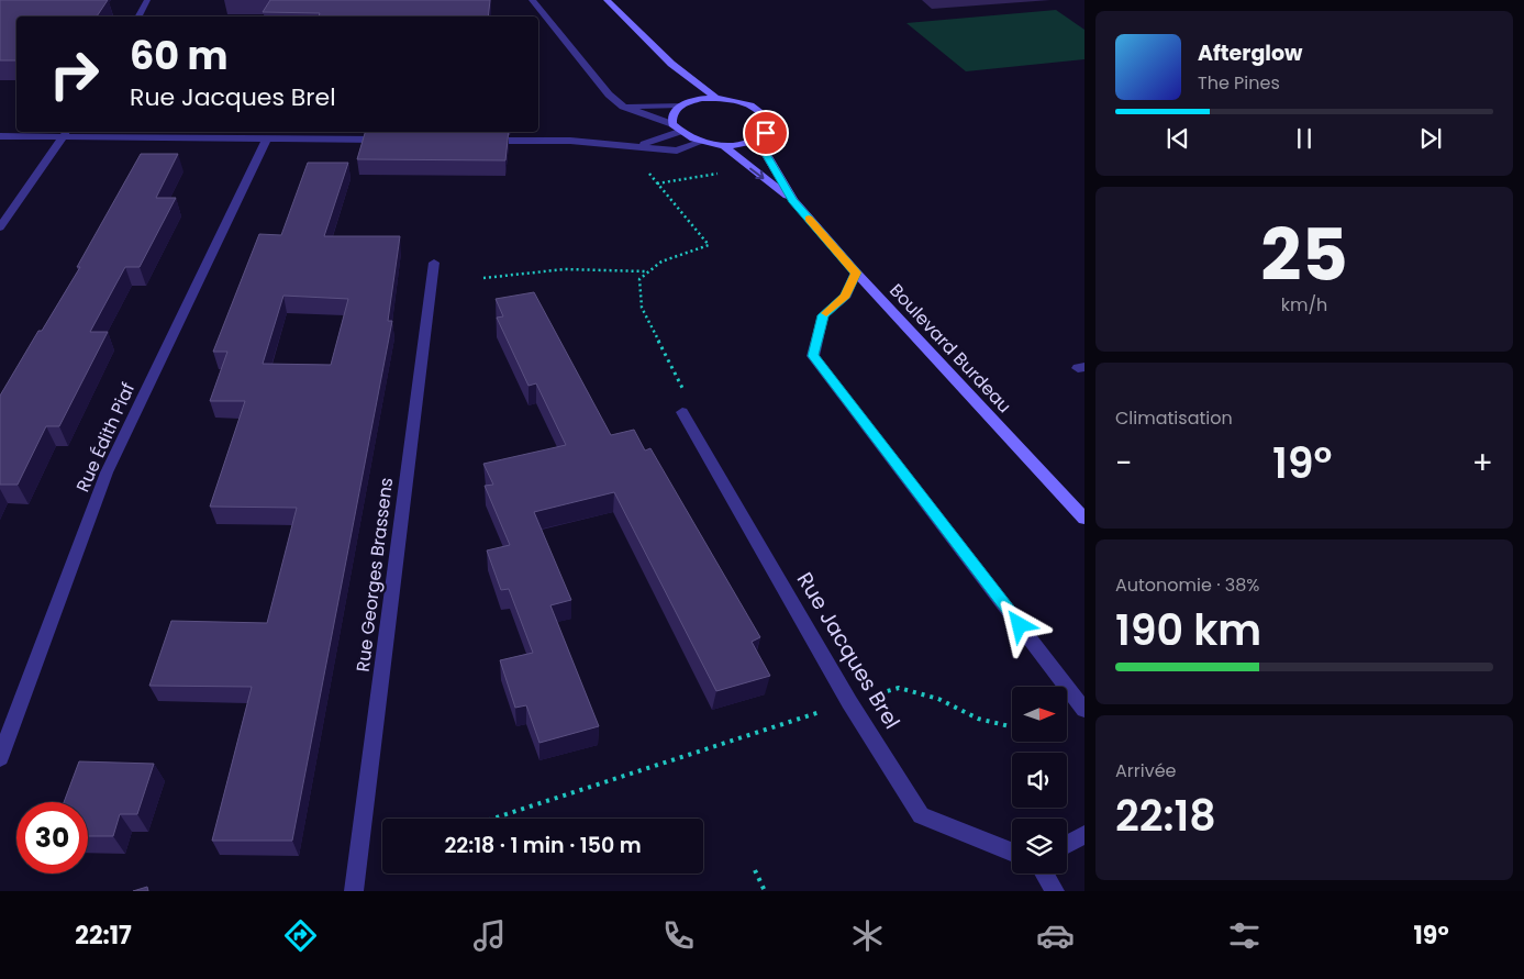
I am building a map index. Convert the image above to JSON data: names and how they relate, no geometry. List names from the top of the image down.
{
  "streets": {
    "main road": ["Boulevard Burdeau"],
    "street": ["Rue Édith Piaf", "Rue Georges Brassens", "Rue Jacques Brel"]
  },
  "north": "right",
  "page": {
    "turn": ["60 m", "Rue Jacques Brel"],
    "song": ["Afterglow", "The Pines"],
    "tile": [
      ["25", "km/h"],
      "Climatisation",
      ["Autonomie · 38%", "190 km"],
      ["Arrivée", "22:18"]
    ],
    "heat": ["−", "19°", "+"],
    "limit": "30",
    "trip": "22:18 · 1 min · 150 m",
    "tabs": ["22:17", "19°"]
  }
}
